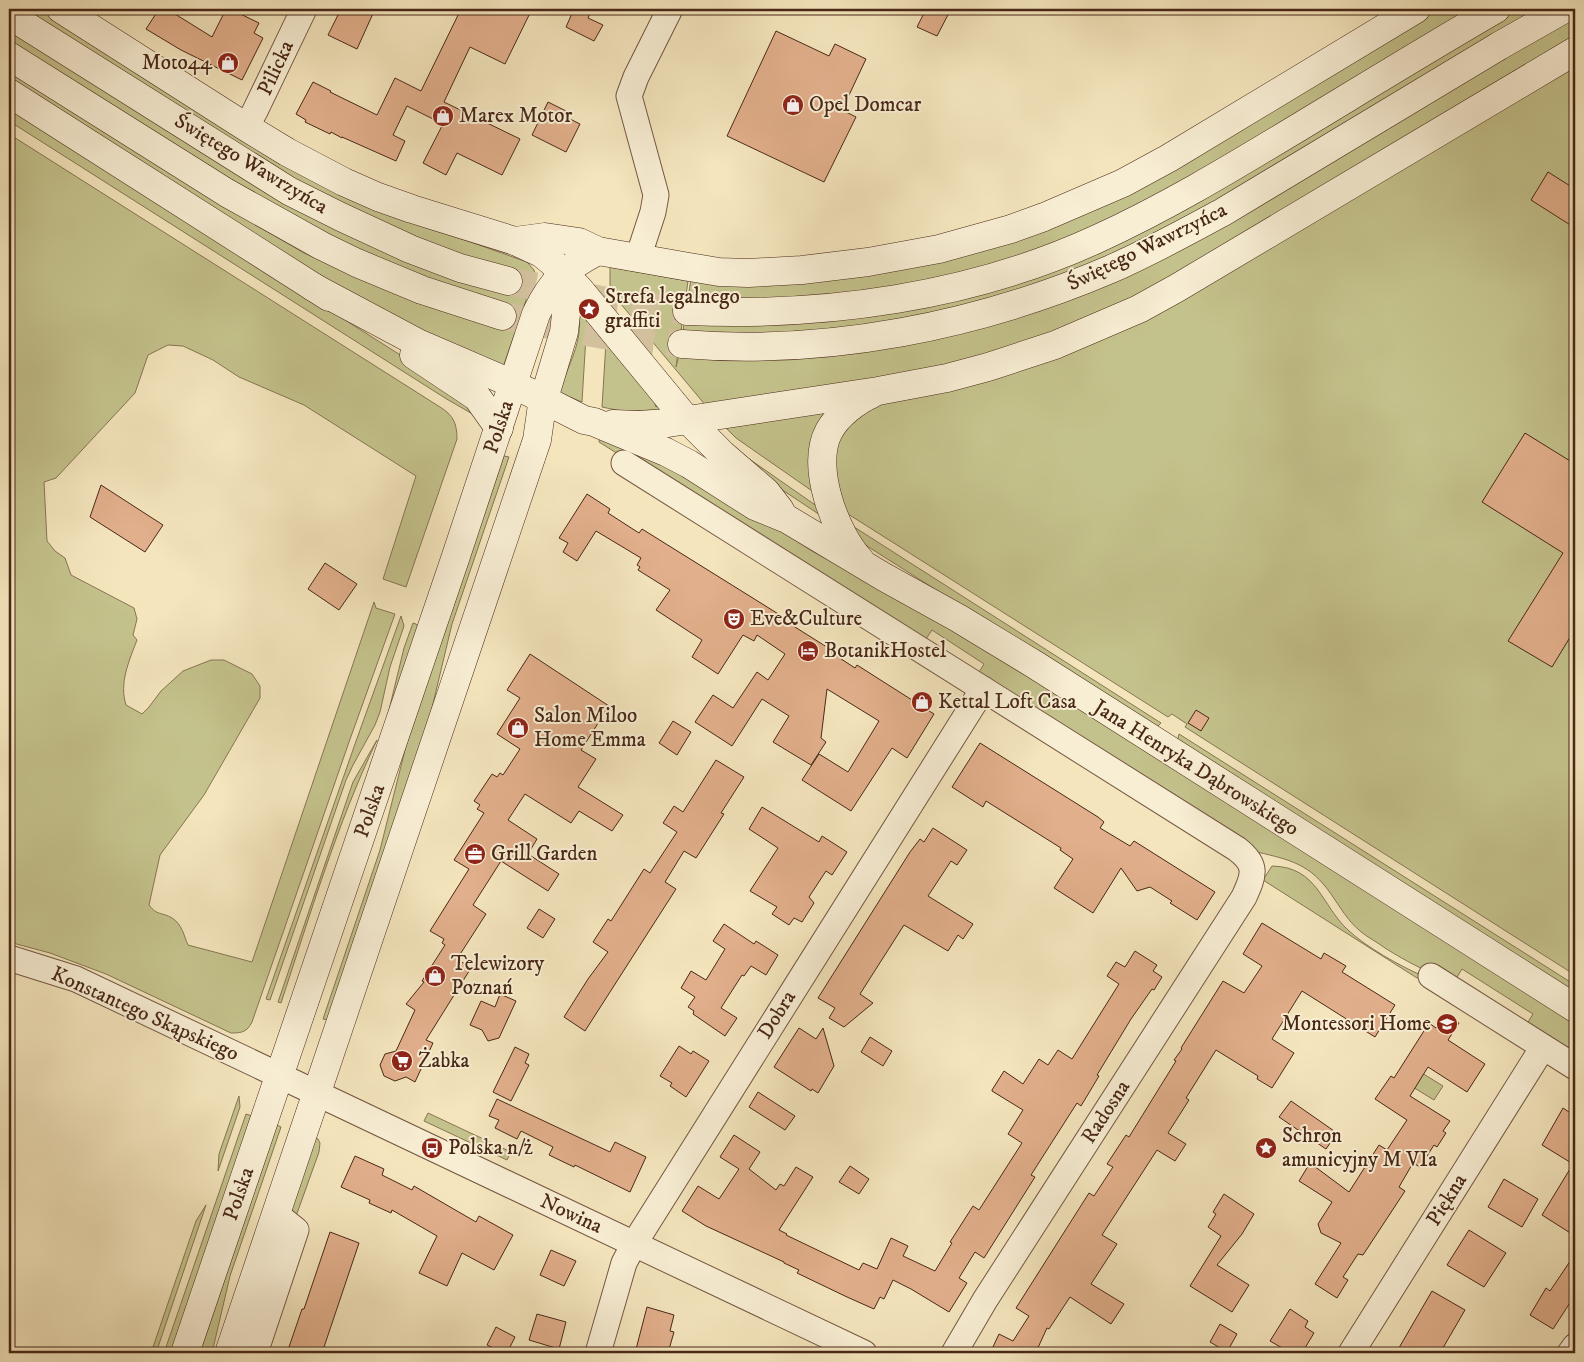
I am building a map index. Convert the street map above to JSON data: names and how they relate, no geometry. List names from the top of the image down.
{
  "streets": {
    "main road": ["Świętego Wawrzyńca", "Polska", "Jana Henryka Dąbrowskiego"],
    "street": [
      "Pilicka",
      "Konstantego Skąpskiego",
      "Dobra",
      "Radosna",
      "Piękna",
      "Nowina"
    ]
  },
  "crossings": [
    ["Polska", "Jana Henryka Dąbrowskiego"],
    ["Polska", "Konstantego Skąpskiego"],
    ["Polska", "Nowina"],
    ["Konstantego Skąpskiego", "Nowina"],
    ["Dobra", "Radosna"],
    ["Dobra", "Nowina"]
  ],
  "places": {
    "shop": [
      "Moto44",
      "Opel Domcar",
      "Marex Motor",
      "Kettal Loft Casa",
      "Salon Miloo Home Emma",
      "Telewizory Poznań"
    ],
    "place": ["Strefa legalnego graffiti", "Schron amunicyjny M VIa"],
    "theatre": ["Eve&Culture"],
    "hotel": ["BotanikHostel"],
    "office": ["Grill Garden"],
    "school or university": ["Montessori Home"],
    "supermarket": ["Żabka"],
    "bus stop": ["Polska n/ż"]
  }
}
